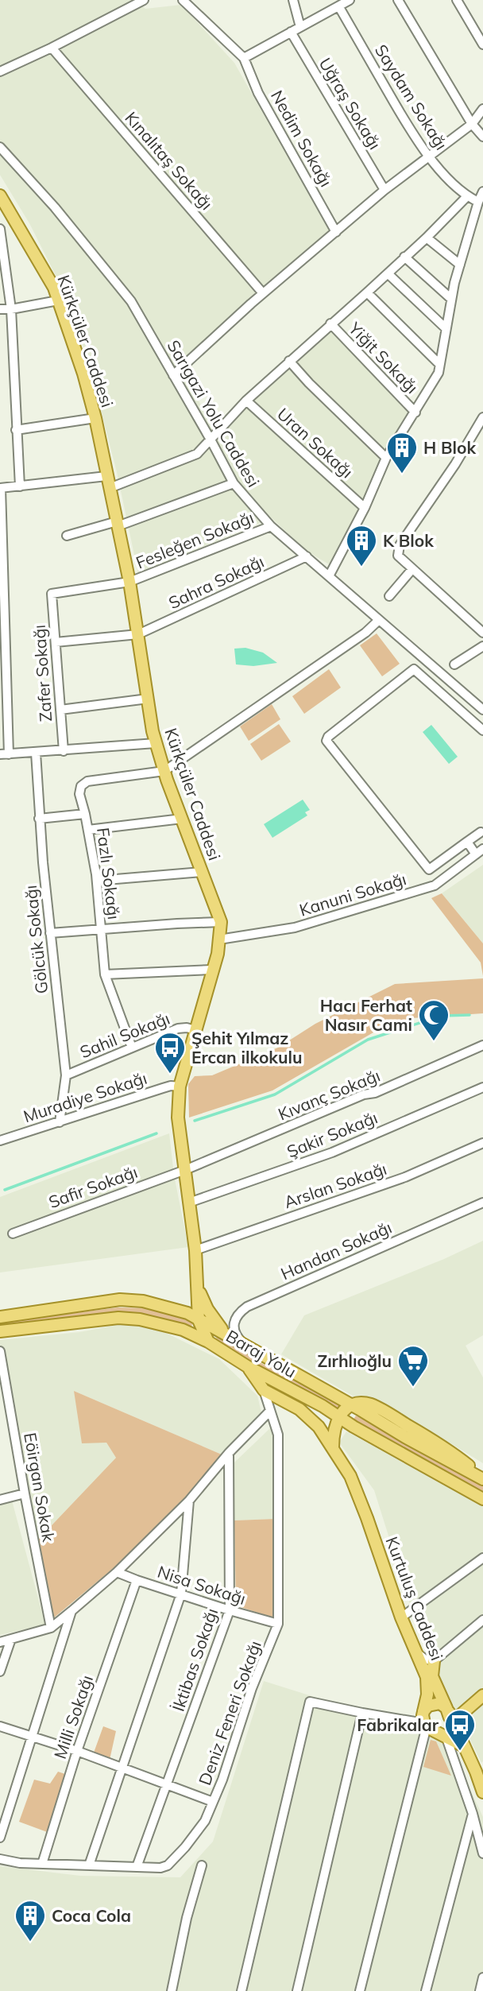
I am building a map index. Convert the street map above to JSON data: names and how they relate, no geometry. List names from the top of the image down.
{
  "streets": {
    "main road": ["Kürkçüler Caddesi", "Baraj Yolu", "Kurtuluş Caddesi"],
    "street": [
      "Saydam Sokağı",
      "Uğraş Sokağı",
      "Nedim Sokağı",
      "Kınalıtaş Sokağı",
      "Yiğit Sokağı",
      "Sarıgazi Yolu Caddesi",
      "Uran Sokağı",
      "Fesleğen Sokağı",
      "Sahra Sokağı",
      "Zafer Sokağı",
      "Fazlı Sokağı",
      "Kanuni Sokağı",
      "Gölcük Sokağı",
      "Sahil Sokağı",
      "Kıvanç Sokağı",
      "Muradiye Sokağı",
      "Şakir Sokağı",
      "Arslan Sokağı",
      "Safir Sokağı",
      "Handan Sokağı",
      "Eöirgan Sokak",
      "Nisa Sokağı",
      "İktibas Sokağı",
      "Deniz Feneri Sokağı",
      "Milli Sokağı"
    ]
  },
  "crossings": [
    ["Kürkçüler Caddesi", "Fesleğen Sokağı"],
    ["Kürkçüler Caddesi", "Sahra Sokağı"],
    ["Kürkçüler Caddesi", "Fazlı Sokağı"],
    ["Kürkçüler Caddesi", "Kanuni Sokağı"],
    ["Kürkçüler Caddesi", "Sahil Sokağı"],
    ["Kürkçüler Caddesi", "Kıvanç Sokağı"],
    ["Kürkçüler Caddesi", "Muradiye Sokağı"],
    ["Kürkçüler Caddesi", "Şakir Sokağı"],
    ["Kürkçüler Caddesi", "Arslan Sokağı"],
    ["Kürkçüler Caddesi", "Safir Sokağı"],
    ["Kürkçüler Caddesi", "Baraj Yolu"],
    ["Sarıgazi Yolu Caddesi", "Fesleğen Sokağı"],
    ["Sarıgazi Yolu Caddesi", "Sahra Sokağı"],
    ["Fesleğen Sokağı", "Zafer Sokağı"],
    ["Sahra Sokağı", "Zafer Sokağı"],
    ["Fazlı Sokağı", "Sahil Sokağı"],
    ["Gölcük Sokağı", "Sahil Sokağı"],
    ["Gölcük Sokağı", "Muradiye Sokağı"],
    ["Kıvanç Sokağı", "Safir Sokağı"],
    ["Handan Sokağı", "Baraj Yolu"],
    ["Nisa Sokağı", "İktibas Sokağı"],
    ["Nisa Sokağı", "Deniz Feneri Sokağı"],
    ["Nisa Sokağı", "Milli Sokağı"],
    ["Kurtuluş Caddesi", "Deniz Feneri Sokağı"],
    ["İktibas Sokağı", "Deniz Feneri Sokağı"],
    ["Deniz Feneri Sokağı", "Milli Sokağı"]
  ],
  "places": {
    "building": ["H Blok", "K Blok", "Coca Cola"],
    "mosque": ["Hacı Ferhat Nasır Cami"],
    "bus stop": ["Şehit Yılmaz Ercan ilkokulu", "Fabrikalar"],
    "supermarket": ["Zırhlıoğlu"]
  }
}
